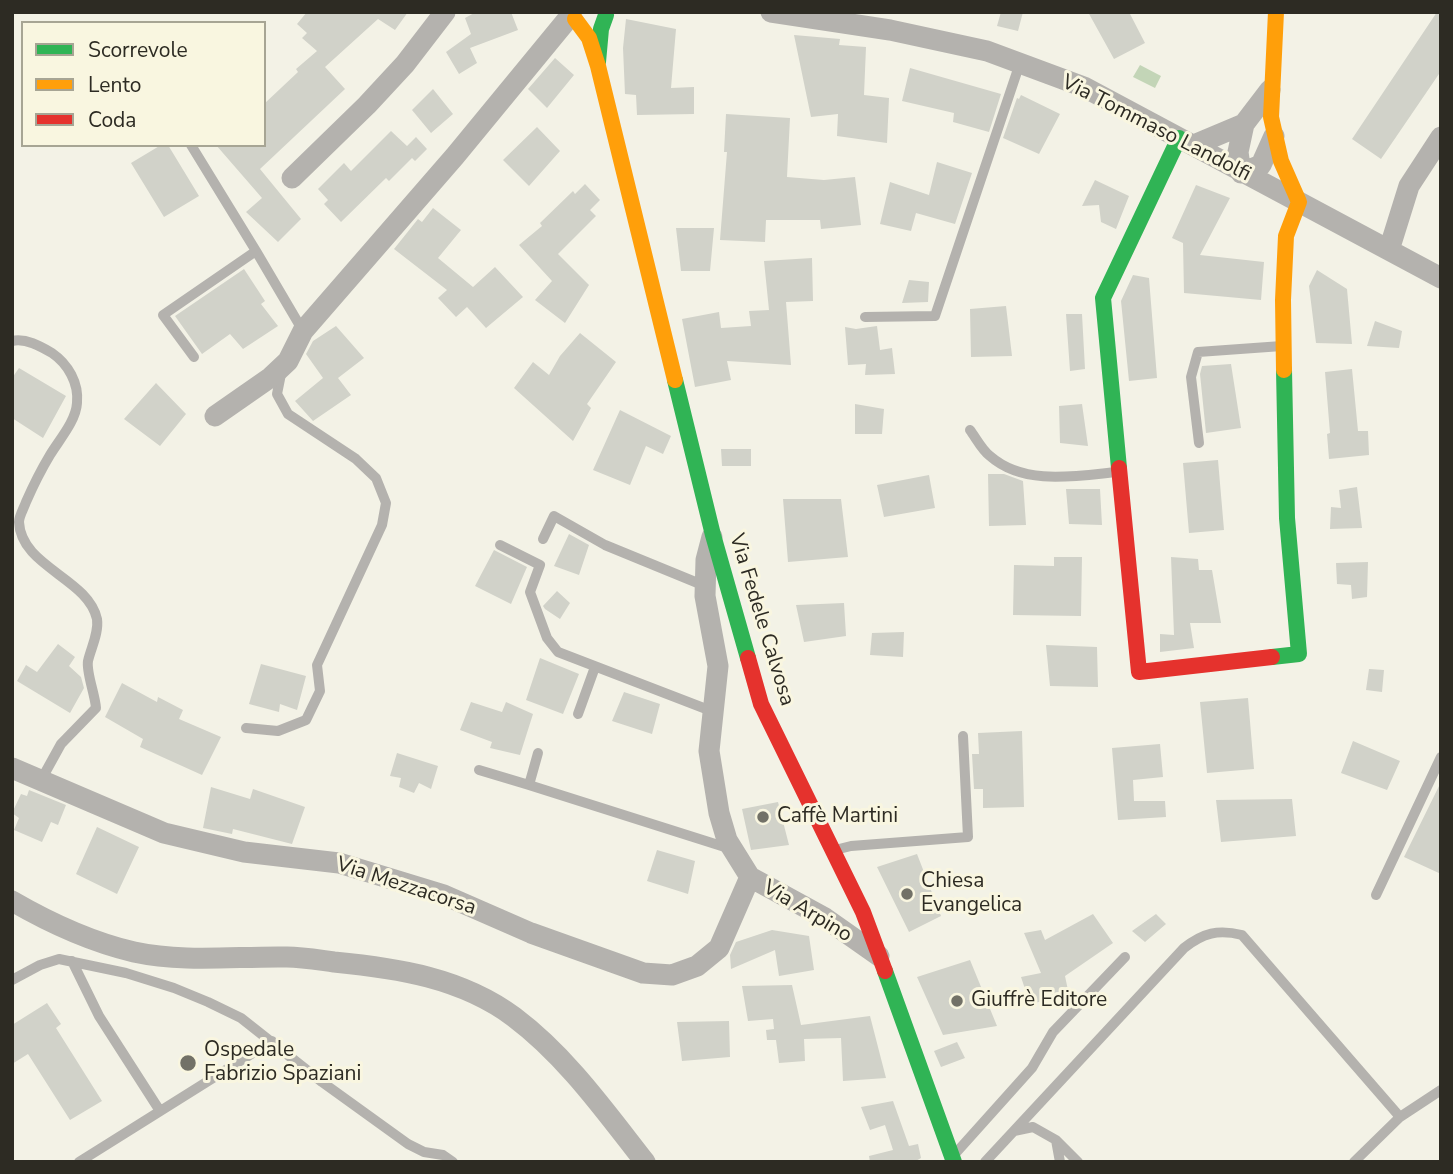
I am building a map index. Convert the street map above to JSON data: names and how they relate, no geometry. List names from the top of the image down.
{
  "streets": {
    "street": [
      "Via Tommaso Landolfi",
      "Via Fedele Calvosa",
      "Via Mezzacorsa",
      "Via Arpino"
    ]
  },
  "crossings": [
    ["Via Fedele Calvosa", "Via Arpino"],
    ["Via Mezzacorsa", "Via Arpino"]
  ],
  "places": [
    "Caffè Martini",
    "Chiesa Evangelica",
    "Giuffrè Editore",
    "Ospedale Fabrizio Spaziani"
  ],
  "legend": ["Scorrevole", "Lento", "Coda"]
}
